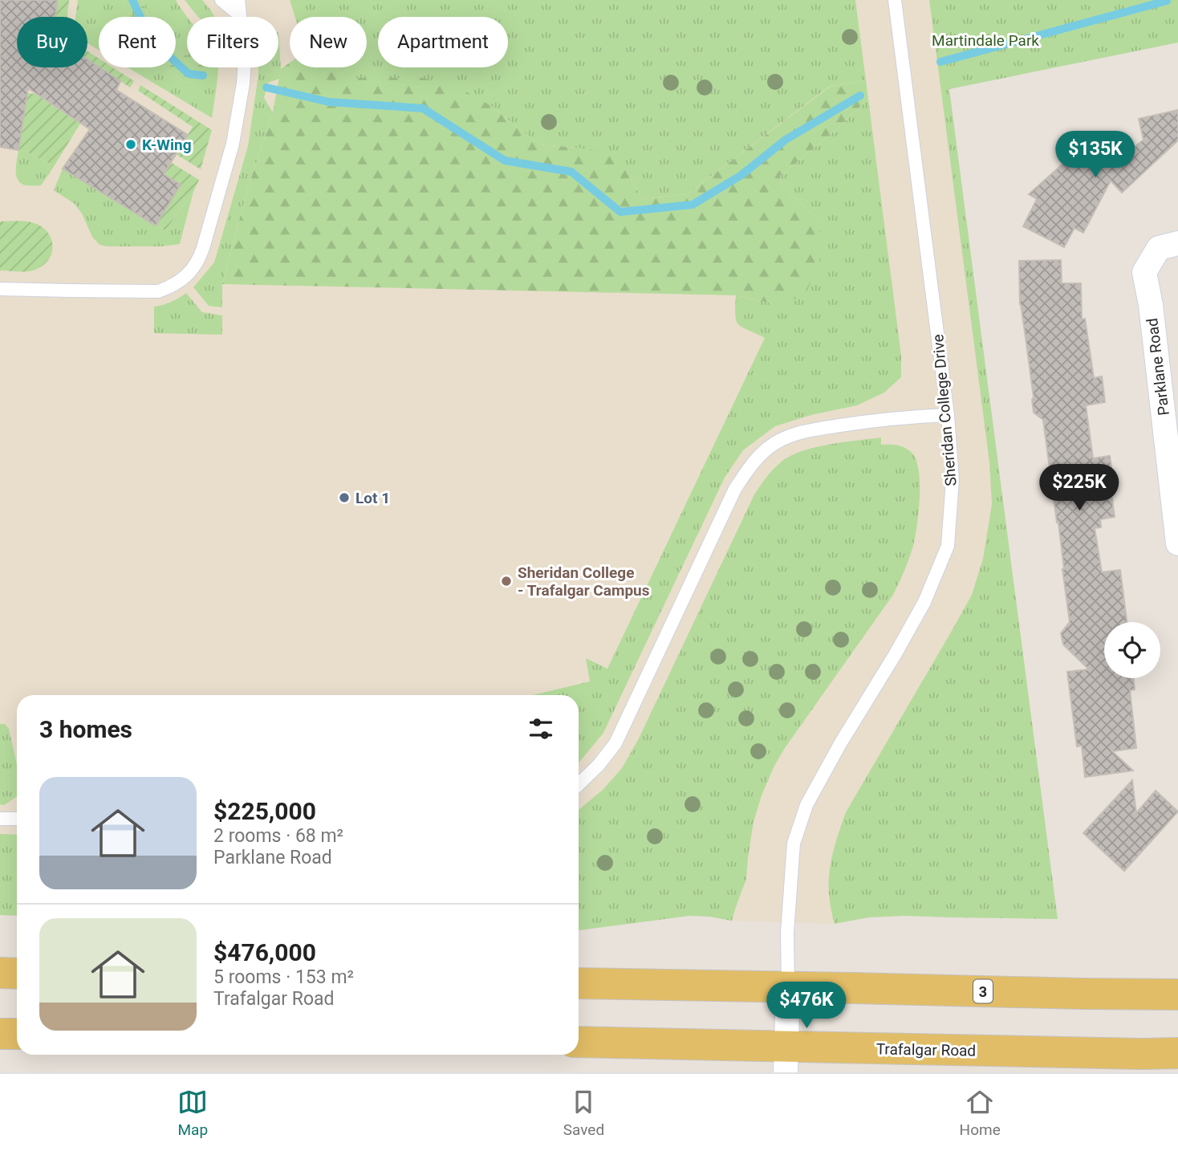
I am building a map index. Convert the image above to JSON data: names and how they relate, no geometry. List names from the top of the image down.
{
  "streets": {
    "main road": ["3", "Trafalgar Road"],
    "street": ["Parklane Road"],
    "lane": ["Sheridan College Drive"]
  },
  "crossings": [
    ["Sheridan College Drive", "3"]
  ],
  "parks": ["Martindale Park"],
  "places": ["K-Wing", "Lot 1", "Sheridan College - Trafalgar Campus"],
  "page": {
    "chip": [
      "Buy",
      "Rent",
      "Filters",
      "New",
      "Apartment"
    ],
    "price": ["$135K", "$225K", "$476K"],
    "heading": "3 homes",
    "list": [
      {
        "name": "$225,000",
        "note": "2 rooms · 68 m² · Parklane Road"
      },
      {
        "name": "$476,000",
        "note": "5 rooms · 153 m² · Trafalgar Road"
      }
    ],
    "tabs": ["Map", "Saved", "Home"]
  }
}
